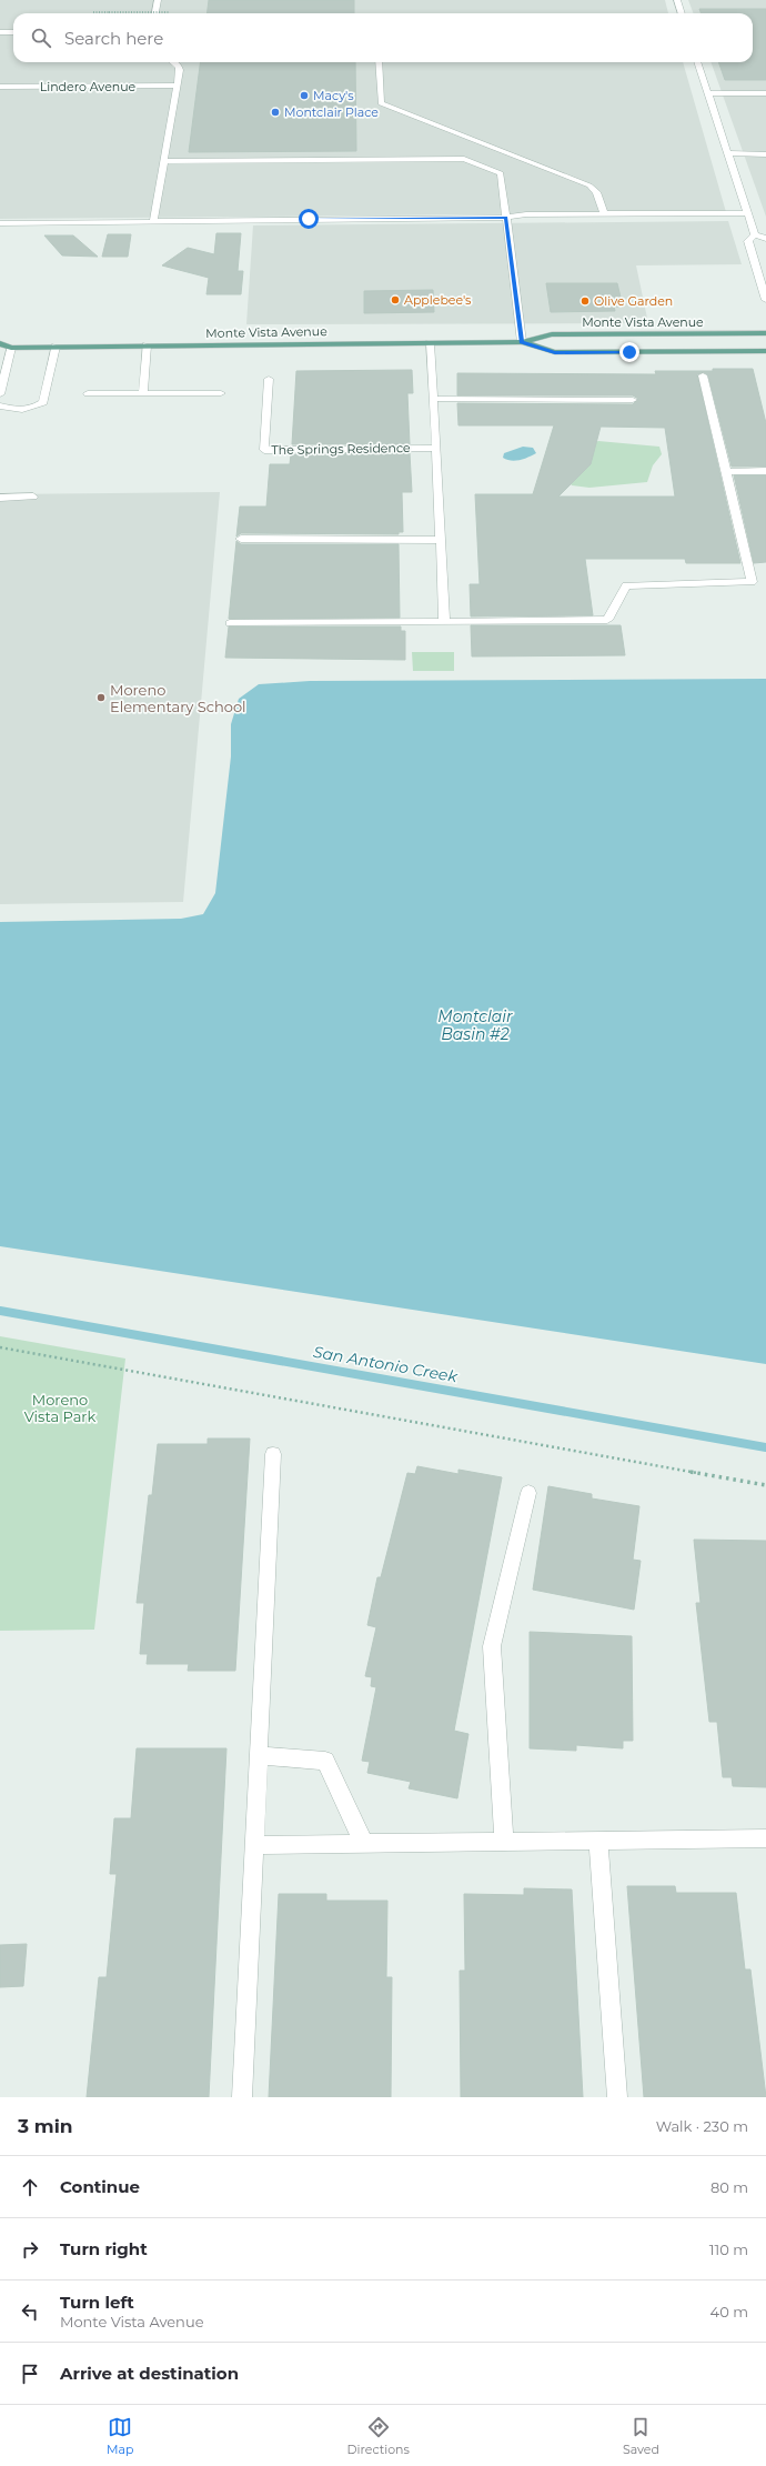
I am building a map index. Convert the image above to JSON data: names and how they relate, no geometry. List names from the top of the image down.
{
  "streets": {
    "main road": ["Monte Vista Avenue"],
    "street": ["Lindero Avenue", "The Springs Residence"]
  },
  "water": ["Montclair Basin #2", "San Antonio Creek"],
  "parks": ["Moreno Vista Park"],
  "places": [
    "Macy's",
    "Montclair Place",
    "Applebee's",
    "Olive Garden",
    "Moreno Elementary School"
  ],
  "page": {
    "search": "Search here",
    "heading": ["3 min", "Walk · 230 m"],
    "list": [
      ["Continue", "80 m"],
      ["Turn right", "110 m"],
      ["Turn left", "Monte Vista Avenue", "40 m"],
      "Arrive at destination"
    ],
    "nav": ["Map", "Directions", "Saved"]
  }
}
